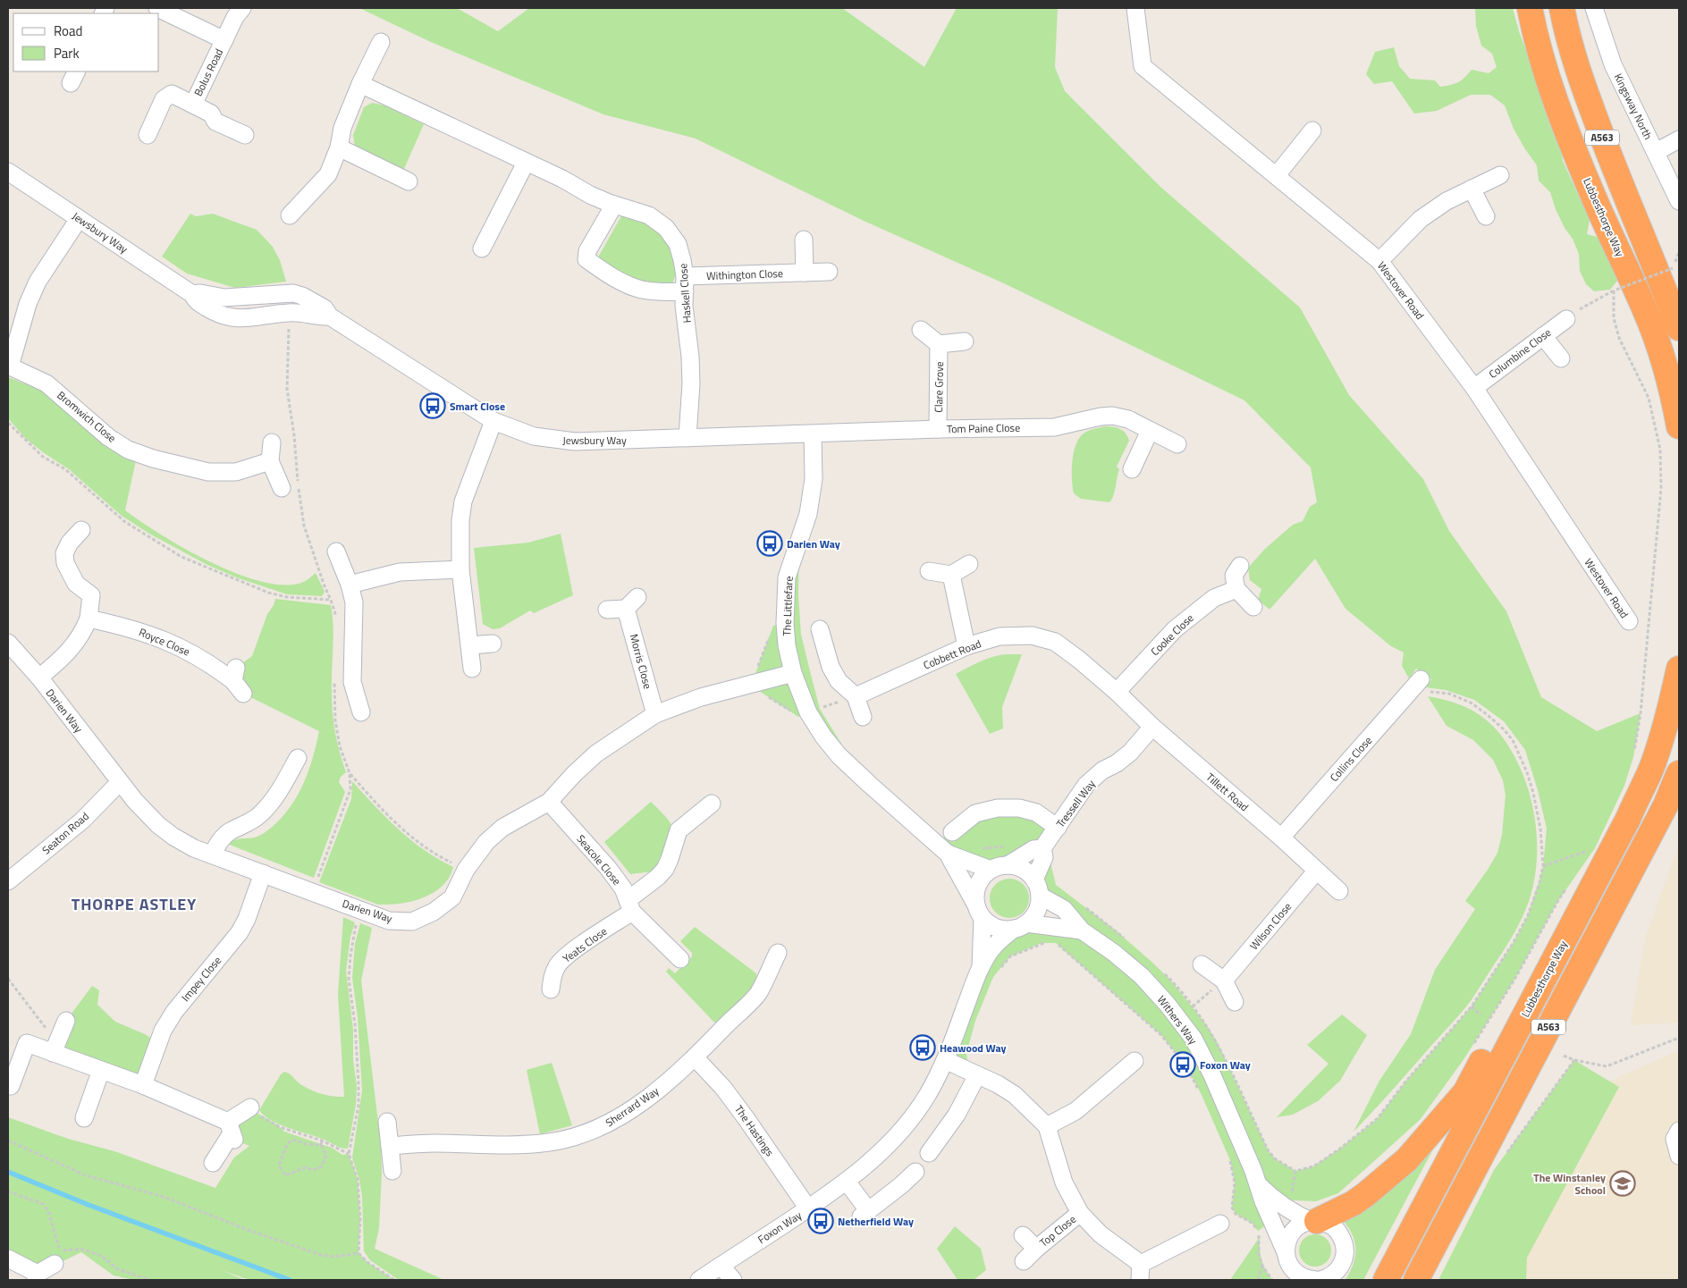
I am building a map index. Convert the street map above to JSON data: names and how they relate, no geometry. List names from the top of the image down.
{
  "streets": {
    "highway": ["A563", "Lubbesthorpe Way"],
    "street": [
      "Bolus Road",
      "Kingsway North",
      "Jewsbury Way",
      "Withington Close",
      "Westover Road",
      "Haskell Close",
      "Columbine Close",
      "Clare Grove",
      "Bromwich Close",
      "Tom Paine Close",
      "The Littlefare",
      "Cooke Close",
      "Royce Close",
      "Cobbett Road",
      "Morris Close",
      "Darien Way",
      "Collins Close",
      "Tillett Road",
      "Tressell Way",
      "Seaton Road",
      "Seacole Close",
      "Wilson Close",
      "Yeats Close",
      "Impey Close",
      "Withers Way",
      "Sherrard Way",
      "The Hastings",
      "Foxon Way",
      "Top Close"
    ]
  },
  "crossings": [
    ["Jewsbury Way", "Haskell Close"],
    ["Jewsbury Way", "Bromwich Close"],
    ["Jewsbury Way", "Tom Paine Close"],
    ["Jewsbury Way", "The Littlefare"],
    ["Withington Close", "Haskell Close"],
    ["Westover Road", "Columbine Close"],
    ["Clare Grove", "Tom Paine Close"],
    ["Tom Paine Close", "The Littlefare"],
    ["The Littlefare", "Darien Way"],
    ["The Littlefare", "Tressell Way"],
    ["The Littlefare", "Withers Way"],
    ["The Littlefare", "Foxon Way"],
    ["Cooke Close", "Cobbett Road"],
    ["Cooke Close", "Tillett Road"],
    ["Cobbett Road", "Tillett Road"],
    ["Morris Close", "Darien Way"],
    ["Darien Way", "Seaton Road"],
    ["Darien Way", "Seacole Close"],
    ["Darien Way", "Impey Close"],
    ["Collins Close", "Tillett Road"],
    ["Tillett Road", "Tressell Way"],
    ["Tillett Road", "Wilson Close"],
    ["Tressell Way", "Withers Way"],
    ["Tressell Way", "Foxon Way"],
    ["Seacole Close", "Yeats Close"],
    ["Withers Way", "Foxon Way"],
    ["Sherrard Way", "The Hastings"],
    ["The Hastings", "Foxon Way"]
  ],
  "districts": ["THORPE ASTLEY"],
  "places": {
    "bus stop": [
      "Smart Close",
      "Darien Way",
      "Heawood Way",
      "Foxon Way",
      "Netherfield Way"
    ],
    "school or university": ["The Winstanley School"]
  },
  "legend": ["Road", "Park"]
}
